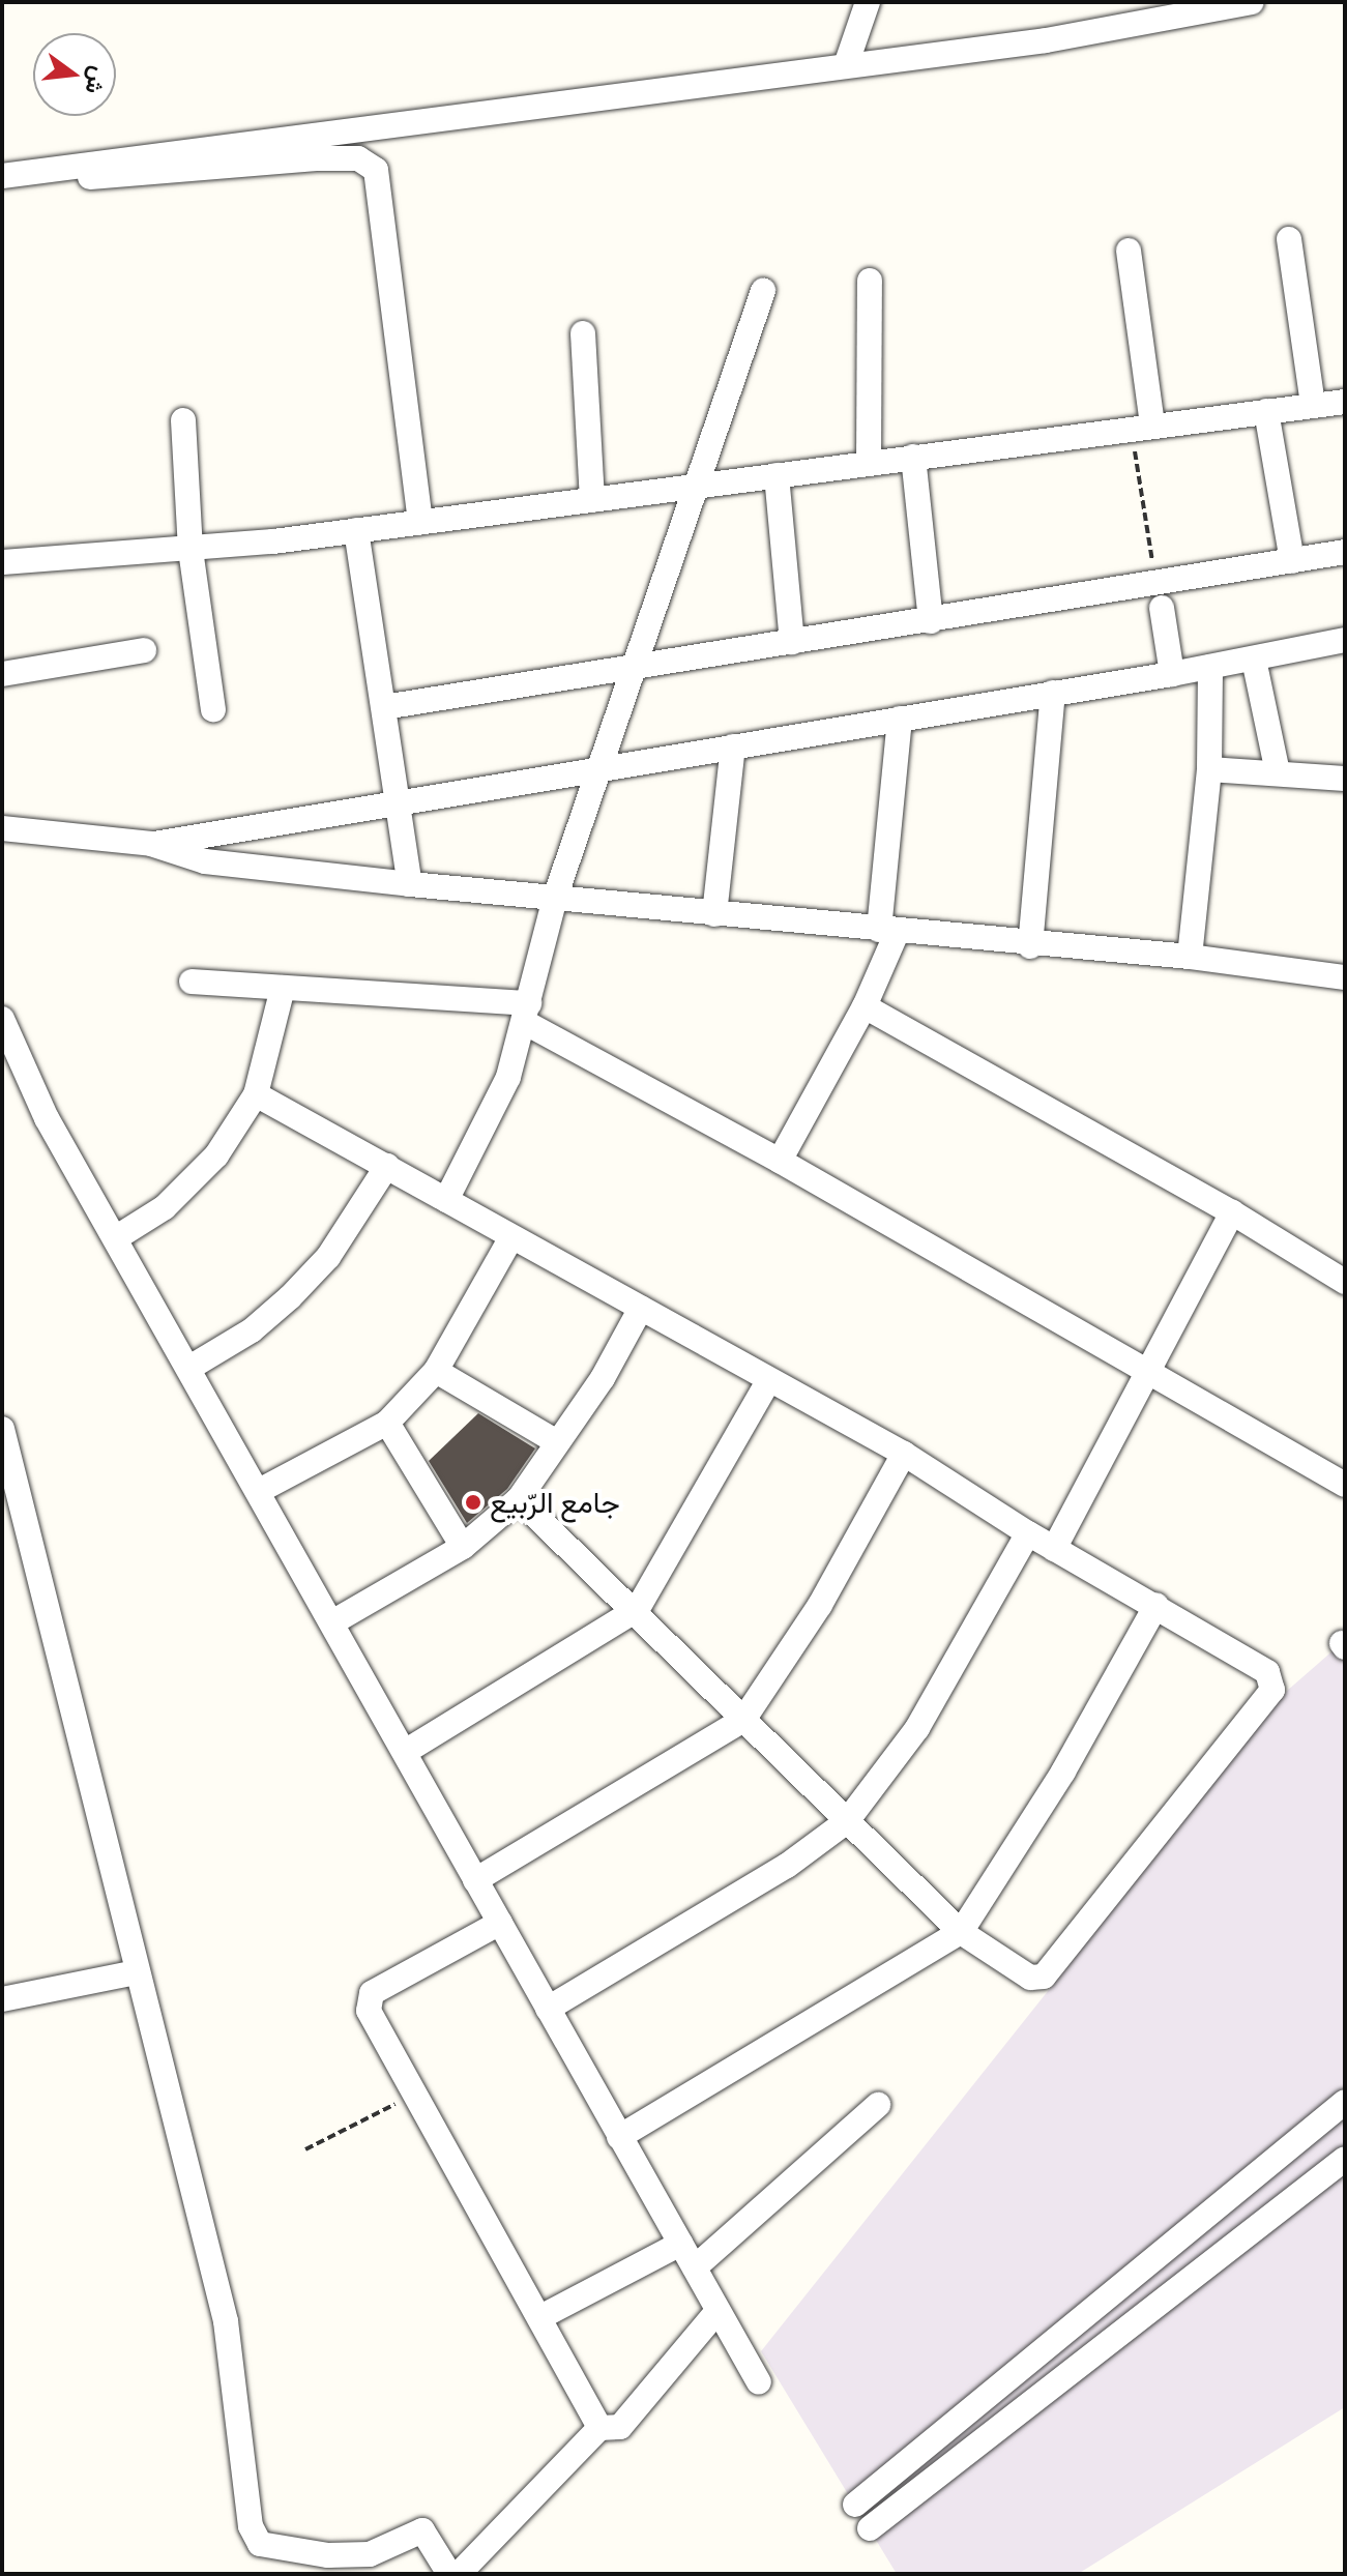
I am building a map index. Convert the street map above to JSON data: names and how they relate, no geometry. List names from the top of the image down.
{
  "places": ["جامع الرّبيع"],
  "north": "right"
}
